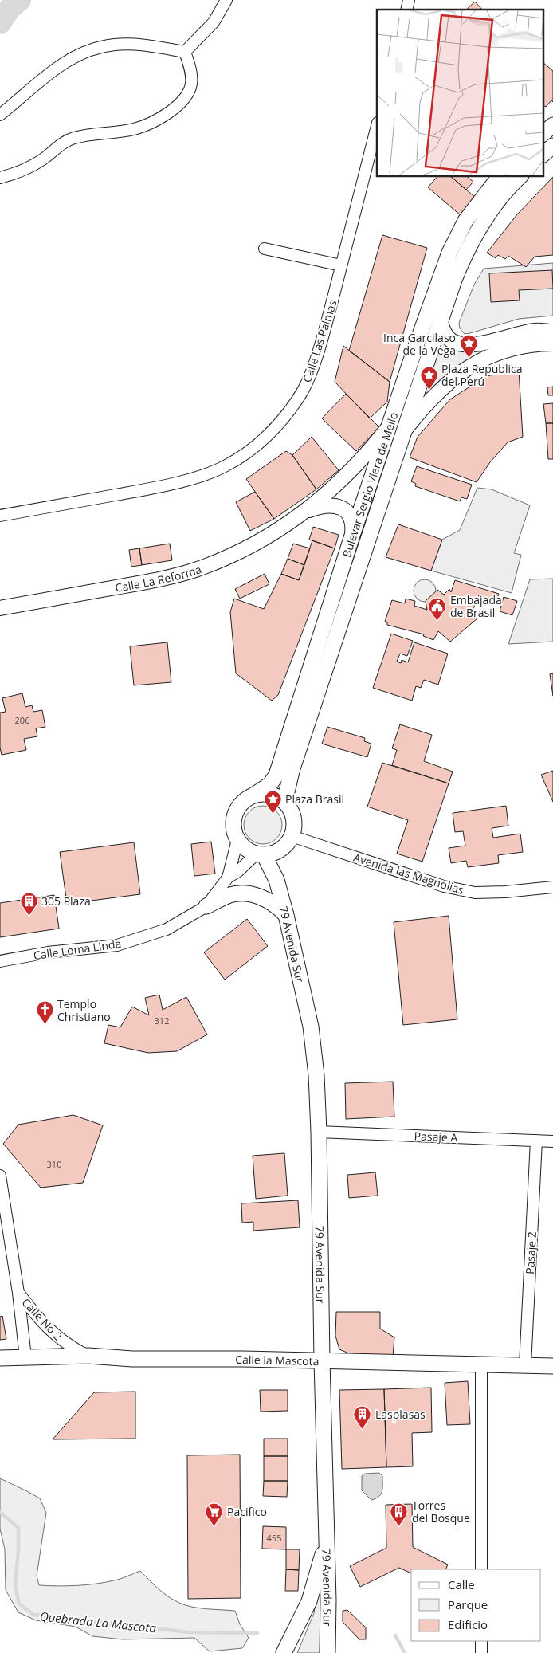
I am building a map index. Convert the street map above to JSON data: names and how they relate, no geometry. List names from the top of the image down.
{
  "streets": {
    "main road": ["Bulevar Sergio Viera de Mello", "79 Avenida Sur", "Calle la Mascota"],
    "street": [
      "Calle Las Palmas",
      "Calle La Reforma",
      "Avenida las Magnolias",
      "Calle Loma Linda",
      "Pasaje A",
      "Pasaje 2",
      "Calle No 2"
    ]
  },
  "crossings": [
    ["Bulevar Sergio Viera de Mello", "Calle La Reforma"],
    ["Bulevar Sergio Viera de Mello", "Avenida las Magnolias"],
    ["Bulevar Sergio Viera de Mello", "79 Avenida Sur"],
    ["Bulevar Sergio Viera de Mello", "Calle Loma Linda"],
    ["Avenida las Magnolias", "79 Avenida Sur"],
    ["Avenida las Magnolias", "Calle Loma Linda"],
    ["79 Avenida Sur", "Calle Loma Linda"],
    ["79 Avenida Sur", "Pasaje A"],
    ["79 Avenida Sur", "Calle la Mascota"],
    ["Pasaje A", "Pasaje 2"],
    ["Pasaje 2", "Calle la Mascota"],
    ["Calle No 2", "Calle la Mascota"]
  ],
  "water": ["Quebrada La Mascota"],
  "places": {
    "place": ["Inca Garcilaso de la Vega", "Plaza Republica del Perú", "Plaza Brasil"],
    "public building": ["Embajada de Brasil"],
    "building": ["305 Plaza", "Lasplasas", "Torres del Bosque"],
    "church": ["Templo Christiano"],
    "supermarket": ["Pacifico"]
  },
  "house_numbers": [
    "206",
    "312",
    "310",
    "455"
  ],
  "legend": ["Calle", "Parque", "Edificio"]
}
